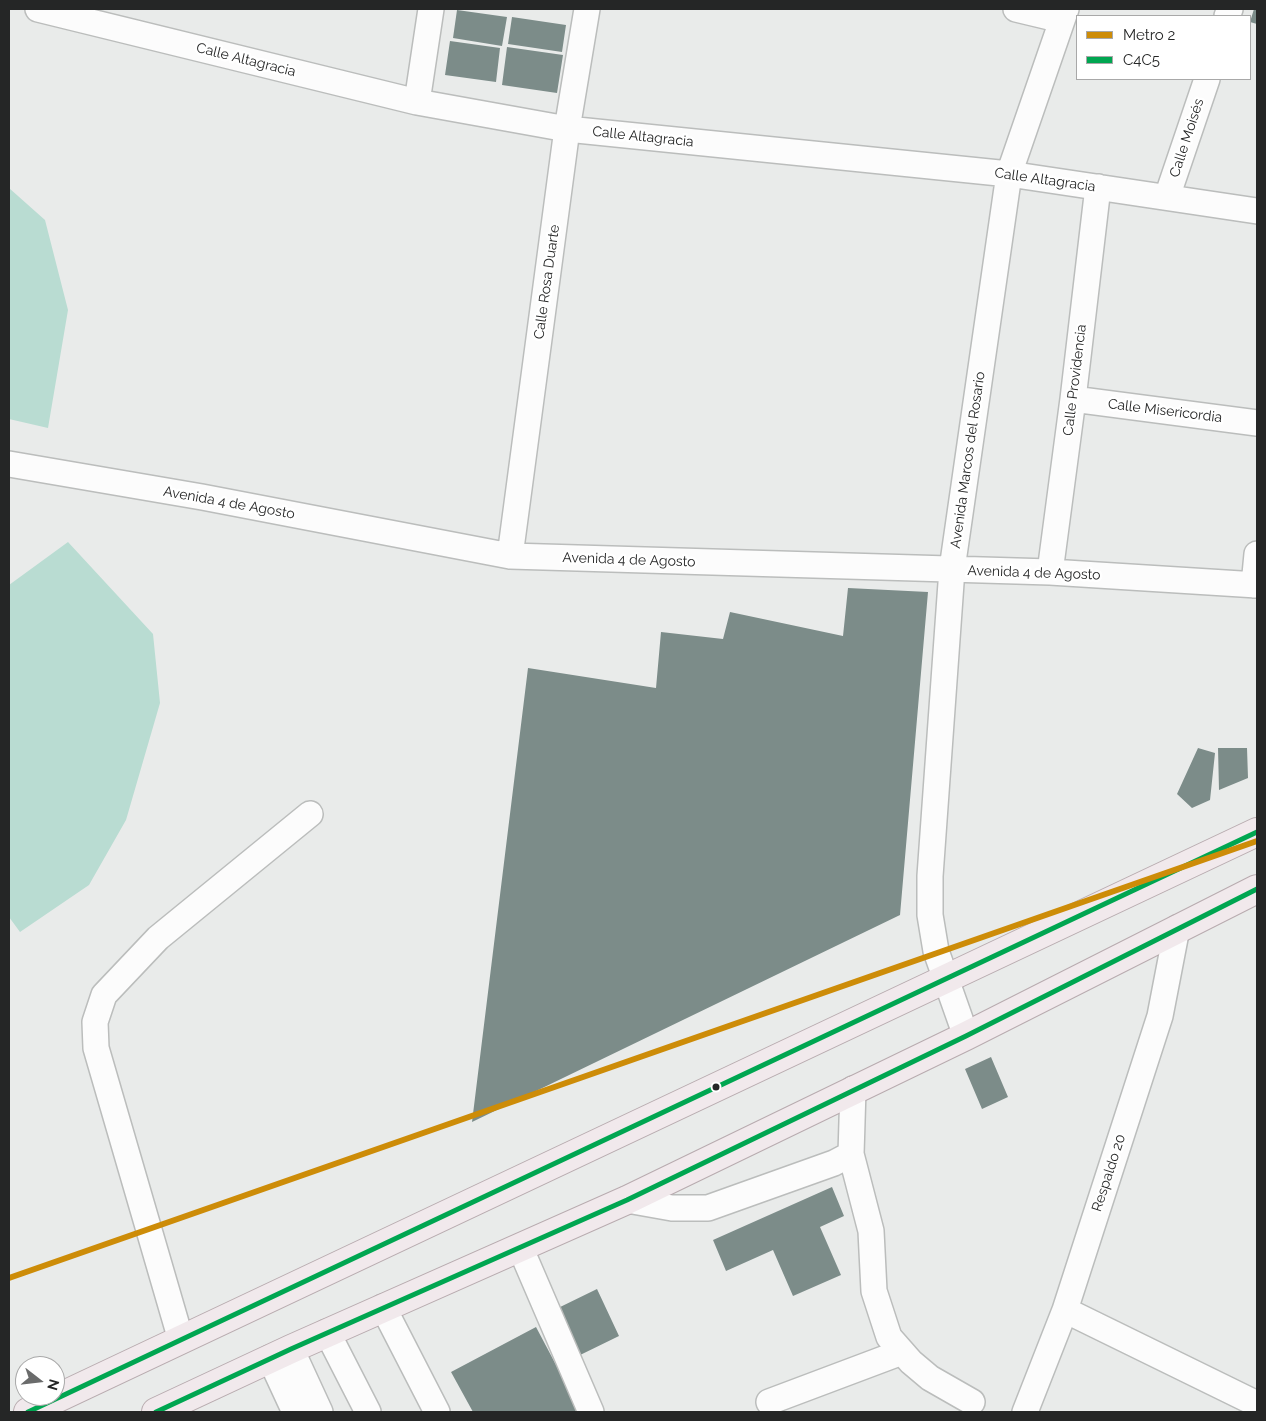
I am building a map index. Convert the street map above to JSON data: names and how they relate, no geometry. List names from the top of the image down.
{
  "streets": {
    "street": [
      "Calle Altagracia",
      "Calle Moisés",
      "Calle Rosa Duarte",
      "Calle Providencia",
      "Calle Misericordia",
      "Avenida Marcos del Rosario",
      "Avenida 4 de Agosto",
      "Respaldo 20"
    ]
  },
  "crossings": [
    ["Calle Altagracia", "Calle Moisés"],
    ["Calle Altagracia", "Calle Rosa Duarte"],
    ["Calle Altagracia", "Calle Providencia"],
    ["Calle Altagracia", "Avenida Marcos del Rosario"],
    ["Calle Rosa Duarte", "Avenida 4 de Agosto"],
    ["Calle Providencia", "Calle Misericordia"],
    ["Calle Providencia", "Avenida 4 de Agosto"],
    ["Avenida Marcos del Rosario", "Avenida 4 de Agosto"]
  ],
  "lines": ["transit line C4C5", "metro line 2"],
  "legend": ["Metro 2", "C4C5"],
  "north": "right"
}
